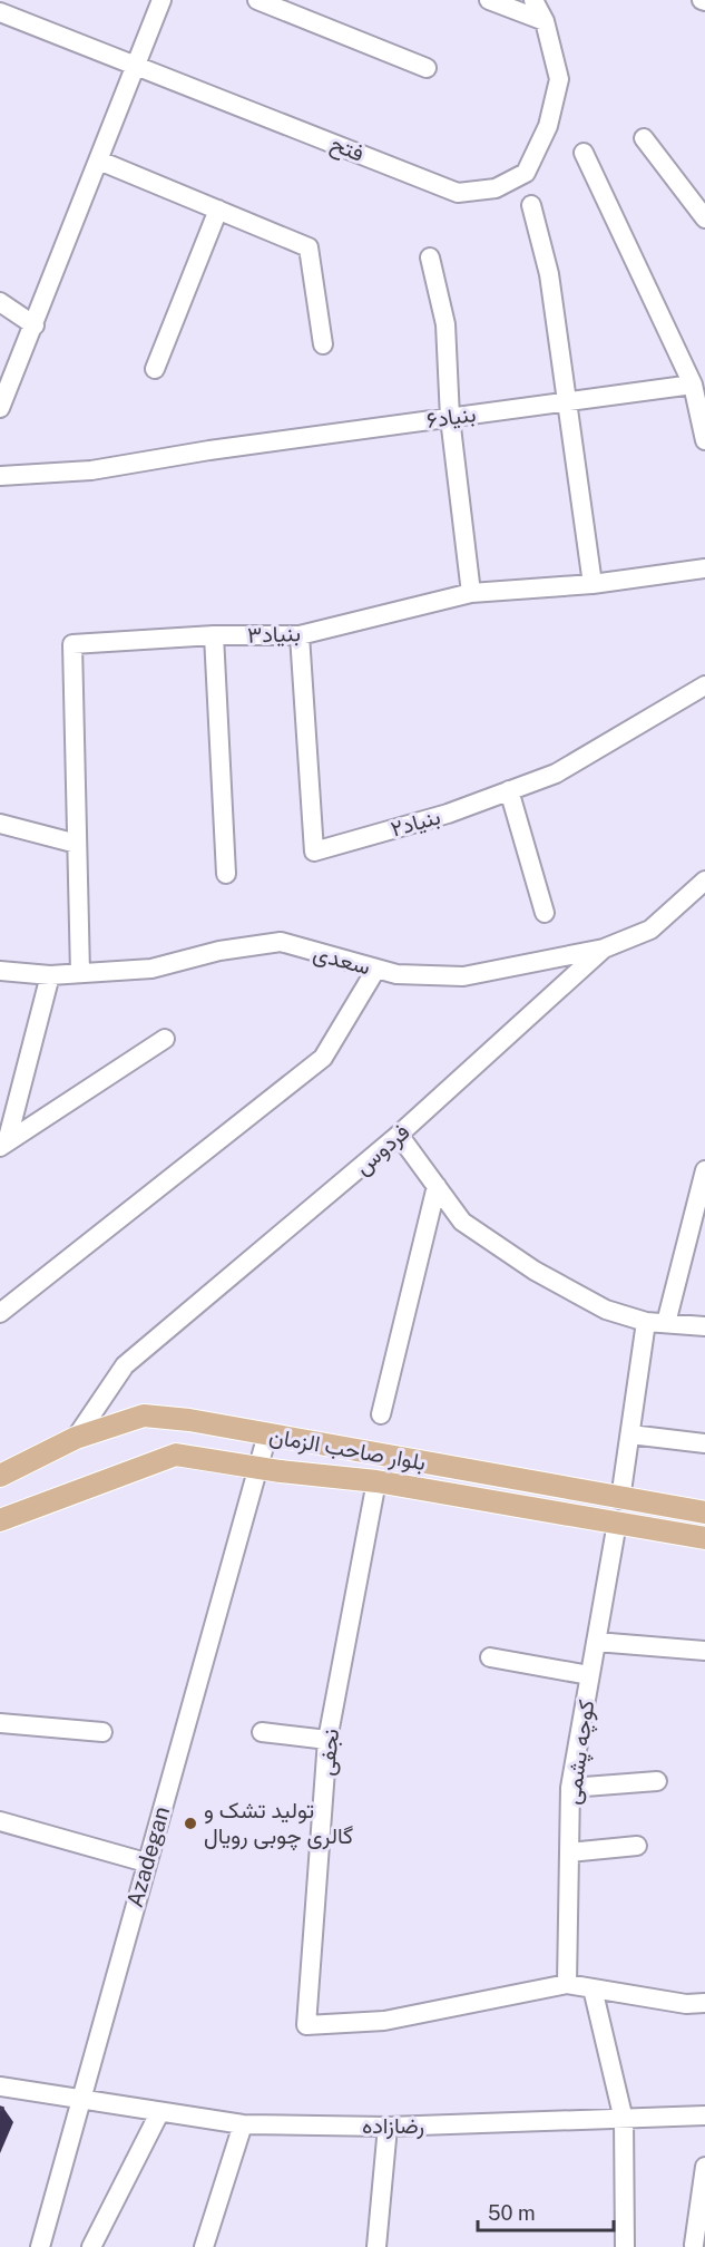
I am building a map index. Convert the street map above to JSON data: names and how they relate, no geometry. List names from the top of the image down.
{
  "streets": {
    "main road": ["بلوار صاحب الزمان"],
    "street": [
      "فتح",
      "بنیاد۶",
      "بنیاد۳",
      "بنیاد۲",
      "سعدی",
      "فردوس",
      "نجفی",
      "کوچه پشمی",
      "Azadegan",
      "رضازاده"
    ]
  },
  "crossings": [
    ["بنیاد۳", "بنیاد۲"],
    ["سعدی", "فردوس"],
    ["فردوس", "بلوار صاحب الزمان"],
    ["بلوار صاحب الزمان", "نجفی"],
    ["بلوار صاحب الزمان", "کوچه پشمی"],
    ["بلوار صاحب الزمان", "Azadegan"],
    ["نجفی", "کوچه پشمی"],
    ["Azadegan", "رضازاده"]
  ],
  "places": ["تولید تشک و گالری چوبی رویال"],
  "scale_bar": "50 m"
}
